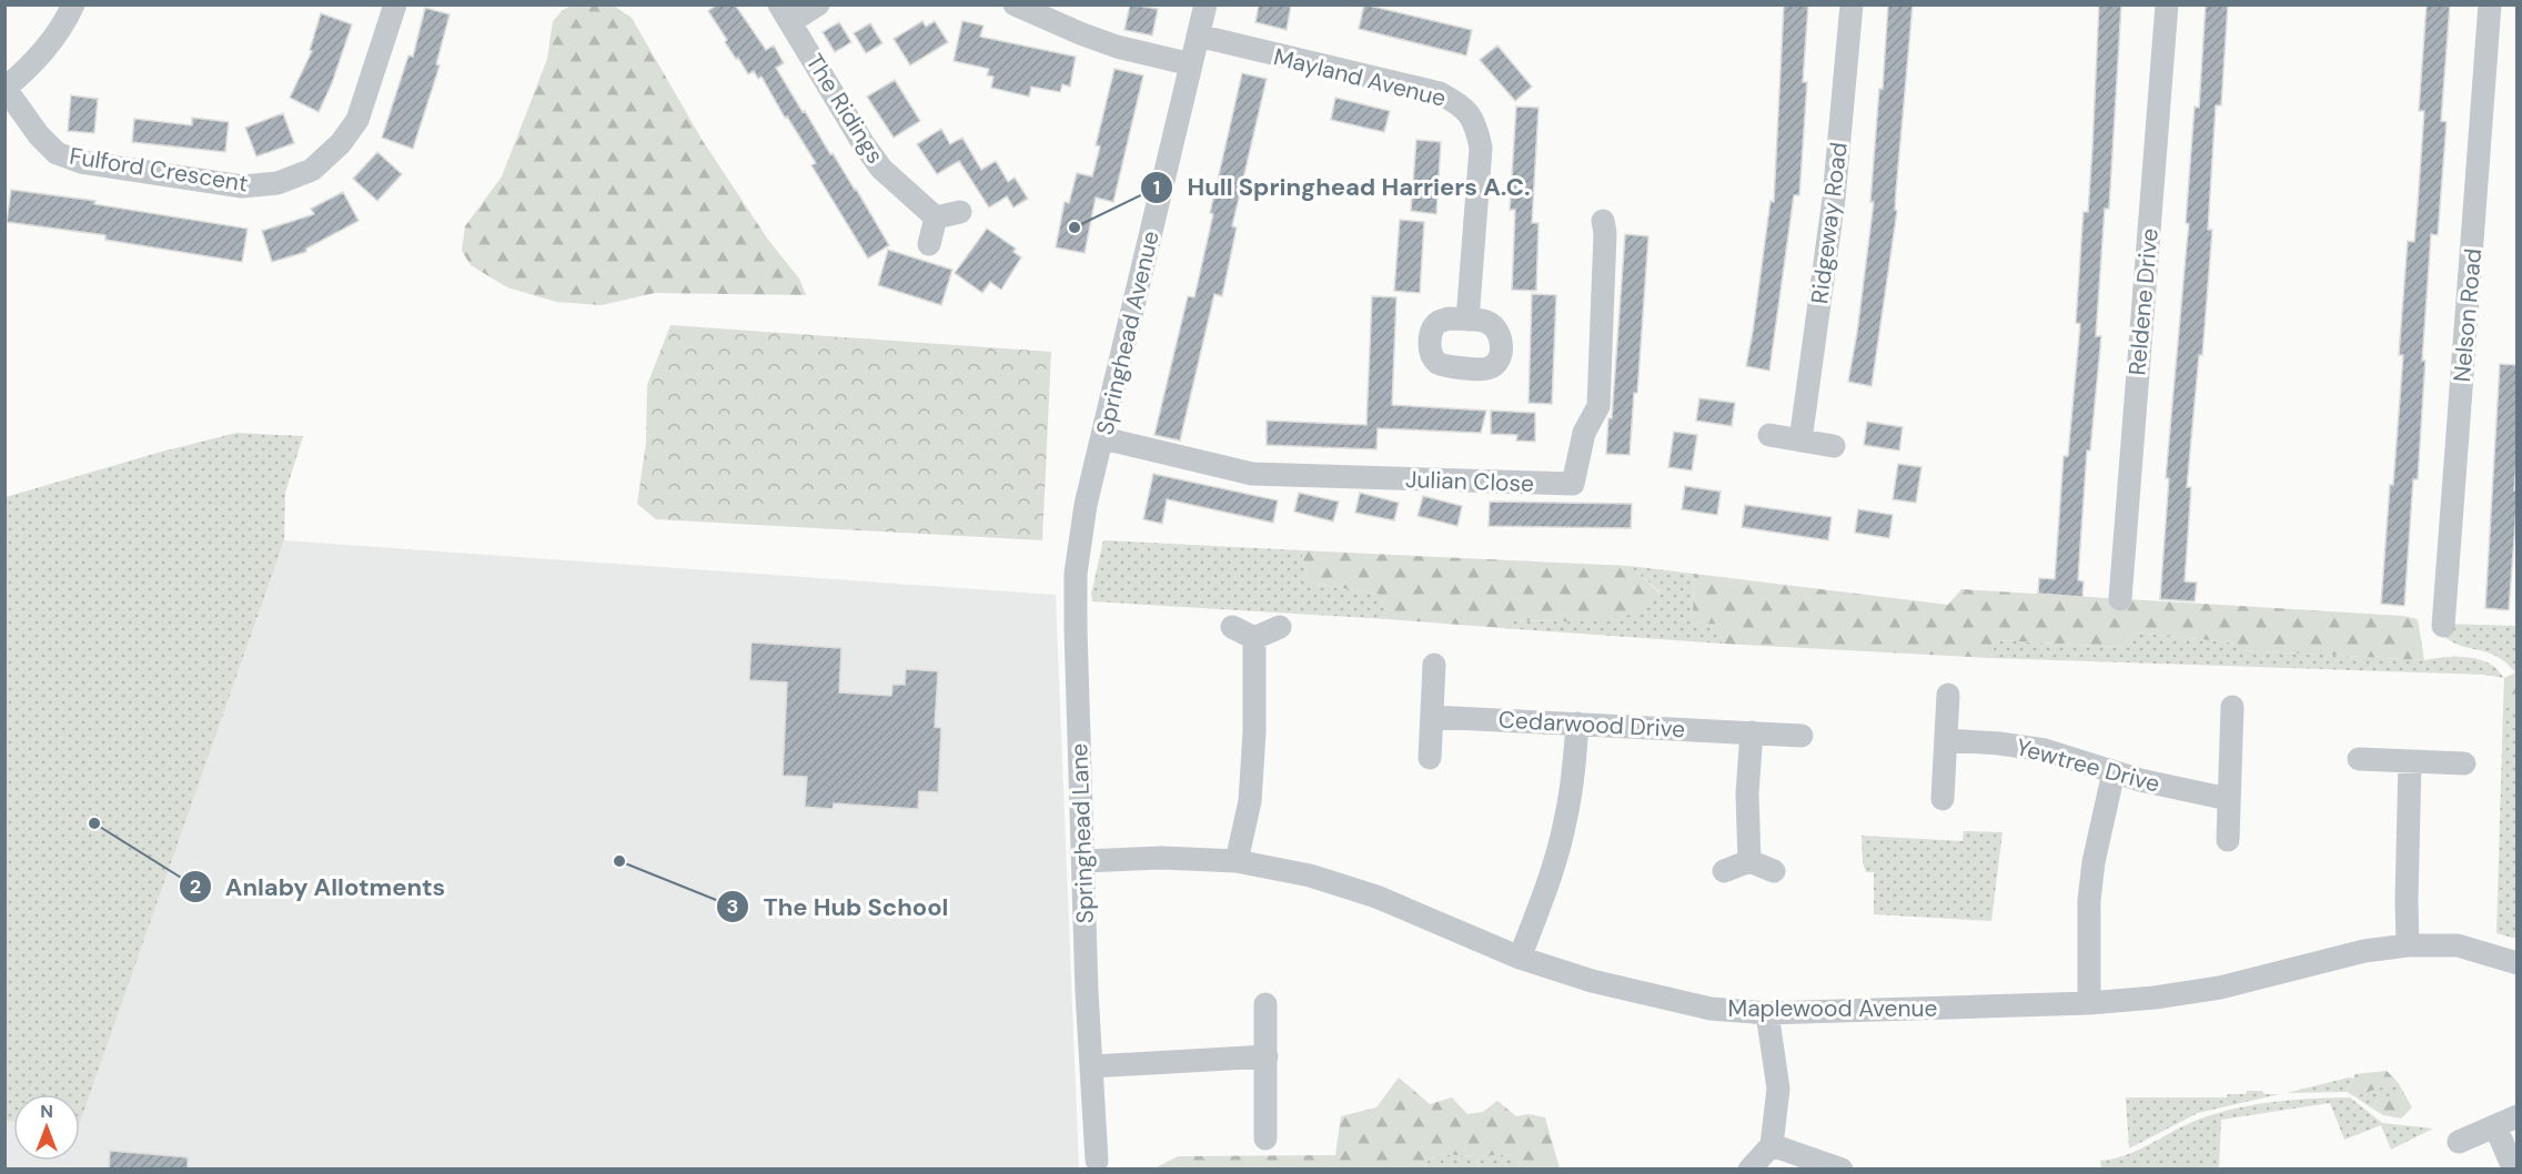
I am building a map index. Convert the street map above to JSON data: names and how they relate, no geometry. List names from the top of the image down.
{
  "streets": {
    "street": [
      "Mayland Avenue",
      "The Ridings",
      "Fulford Crescent",
      "Ridgeway Road",
      "Reldene Drive",
      "Nelson Road",
      "Springhead Avenue",
      "Julian Close",
      "Cedarwood Drive",
      "Yewtree Drive",
      "Springhead Lane",
      "Maplewood Avenue"
    ]
  },
  "crossings": [
    ["Mayland Avenue", "Springhead Avenue"],
    ["Springhead Avenue", "Julian Close"],
    ["Springhead Avenue", "Springhead Lane"],
    ["Springhead Lane", "Maplewood Avenue"]
  ],
  "places": ["Hull Springhead Harriers A.C.", "Anlaby Allotments", "The Hub School"],
  "north": "top"
}
